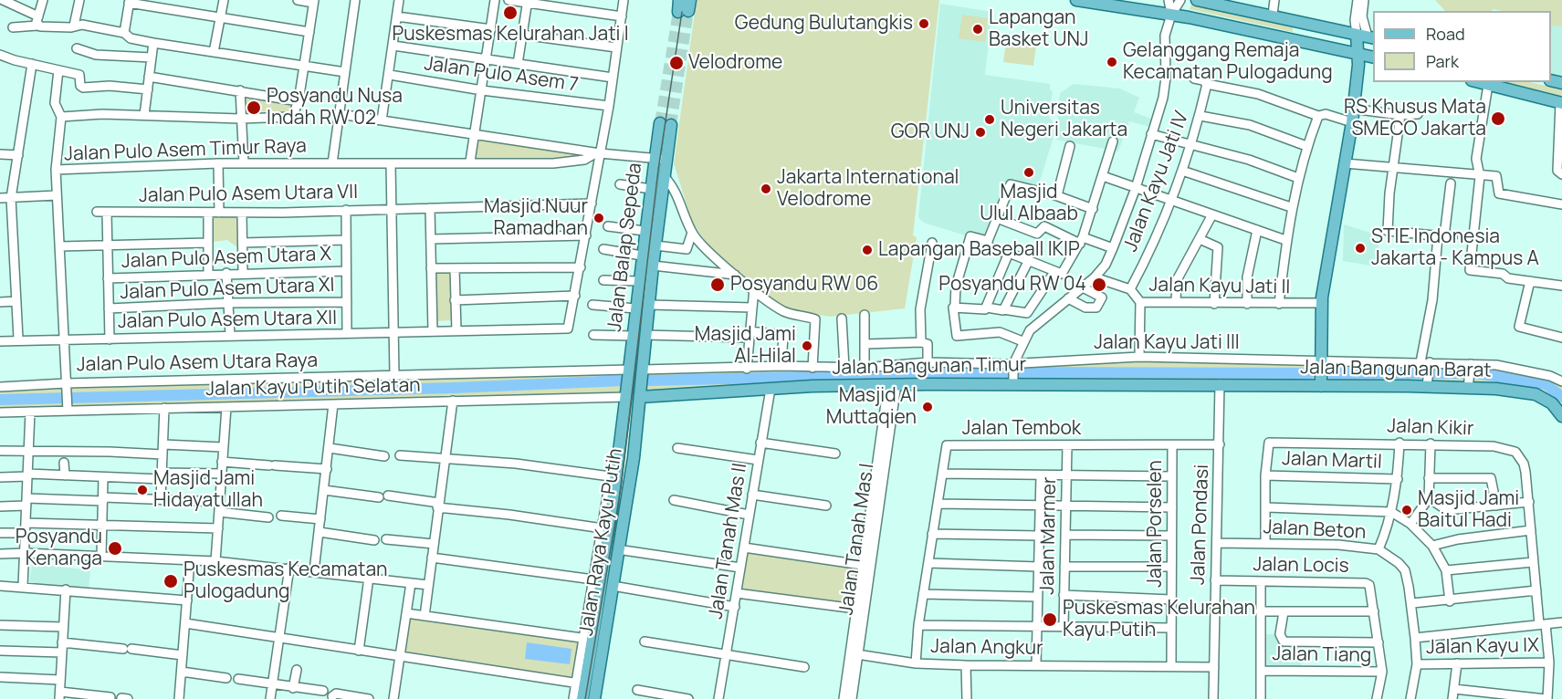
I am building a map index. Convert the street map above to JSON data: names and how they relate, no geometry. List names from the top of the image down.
{
  "streets": {
    "main road": [
      "Jalan Balap Sepeda",
      "Jalan Bangunan Timur",
      "Jalan Bangunan Barat",
      "Jalan Raya Kayu Putih"
    ],
    "street": [
      "Jalan Pulo Asem 7",
      "Jalan Pulo Asem Timur Raya",
      "Jalan Kayu Jati IV",
      "Jalan Pulo Asem Utara VII",
      "Jalan Pulo Asem Utara X",
      "Jalan Kayu Jati II",
      "Jalan Pulo Asem Utara XI",
      "Jalan Pulo Asem Utara XII",
      "Jalan Kayu Jati III",
      "Jalan Pulo Asem Utara Raya",
      "Jalan Kayu Putih Selatan",
      "Jalan Kikir",
      "Jalan Tembok",
      "Jalan Martil",
      "Jalan Porselen",
      "Jalan Pondasi",
      "Jalan Beton",
      "Jalan Marmer",
      "Jalan Tanah Mas I",
      "Jalan Tanah Mas II",
      "Jalan Locis",
      "Jalan Kayu IX",
      "Jalan Angkur",
      "Jalan Tiang"
    ]
  },
  "crossings": [
    ["Jalan Pulo Asem Timur Raya", "Jalan Pulo Asem Utara XII"],
    ["Jalan Pulo Asem Timur Raya", "Jalan Pulo Asem Utara Raya"],
    ["Jalan Pulo Asem Timur Raya", "Jalan Kayu Putih Selatan"],
    ["Jalan Balap Sepeda", "Jalan Kayu Jati III"],
    ["Jalan Balap Sepeda", "Jalan Pulo Asem Utara Raya"],
    ["Jalan Balap Sepeda", "Jalan Bangunan Timur"],
    ["Jalan Balap Sepeda", "Jalan Kayu Putih Selatan"],
    ["Jalan Balap Sepeda", "Jalan Raya Kayu Putih"],
    ["Jalan Kayu Jati II", "Jalan Kayu Jati III"],
    ["Jalan Bangunan Timur", "Jalan Bangunan Barat"],
    ["Jalan Bangunan Timur", "Jalan Pondasi"],
    ["Jalan Bangunan Timur", "Jalan Tanah Mas I"],
    ["Jalan Bangunan Timur", "Jalan Tanah Mas II"],
    ["Jalan Bangunan Timur", "Jalan Raya Kayu Putih"],
    ["Jalan Bangunan Barat", "Jalan Pondasi"],
    ["Jalan Kayu Putih Selatan", "Jalan Raya Kayu Putih"],
    ["Jalan Kikir", "Jalan Martil"],
    ["Jalan Kikir", "Jalan Beton"],
    ["Jalan Kikir", "Jalan Kayu IX"],
    ["Jalan Tembok", "Jalan Porselen"],
    ["Jalan Tembok", "Jalan Pondasi"],
    ["Jalan Tembok", "Jalan Marmer"],
    ["Jalan Tembok", "Jalan Angkur"],
    ["Jalan Porselen", "Jalan Angkur"],
    ["Jalan Pondasi", "Jalan Beton"],
    ["Jalan Pondasi", "Jalan Locis"],
    ["Jalan Pondasi", "Jalan Angkur"],
    ["Jalan Beton", "Jalan Kayu IX"],
    ["Jalan Tanah Mas I", "Jalan Angkur"],
    ["Jalan Locis", "Jalan Tiang"]
  ],
  "places": [
    "Puskesmas Kelurahan Jati I",
    "Gedung Bulutangkis",
    "Lapangan Basket UNJ",
    "Gelanggang Remaja Kecamatan Pulogadung",
    "Velodrome",
    "Posyandu Nusa Indah RW 02",
    "RS Khusus Mata SMECO Jakarta",
    "Universitas Negeri Jakarta",
    "GOR UNJ",
    "Masjid Ulul Albaab",
    "Jakarta International Velodrome",
    "Masjid Nuur Ramadhan",
    "STIE Indonesia Jakarta - Kampus A",
    "Lapangan Baseball IKIP",
    "Posyandu RW 06",
    "Posyandu RW 04",
    "Masjid Jami Al-Hilal",
    "Masjid Al Muttaqien",
    "Masjid Jami Hidayatullah",
    "Masjid Jami Baitul Hadi",
    "Posyandu Kenanga",
    "Puskesmas Kecamatan Pulogadung",
    "Puskesmas Kelurahan Kayu Putih"
  ],
  "legend": ["Road", "Park"]
}
